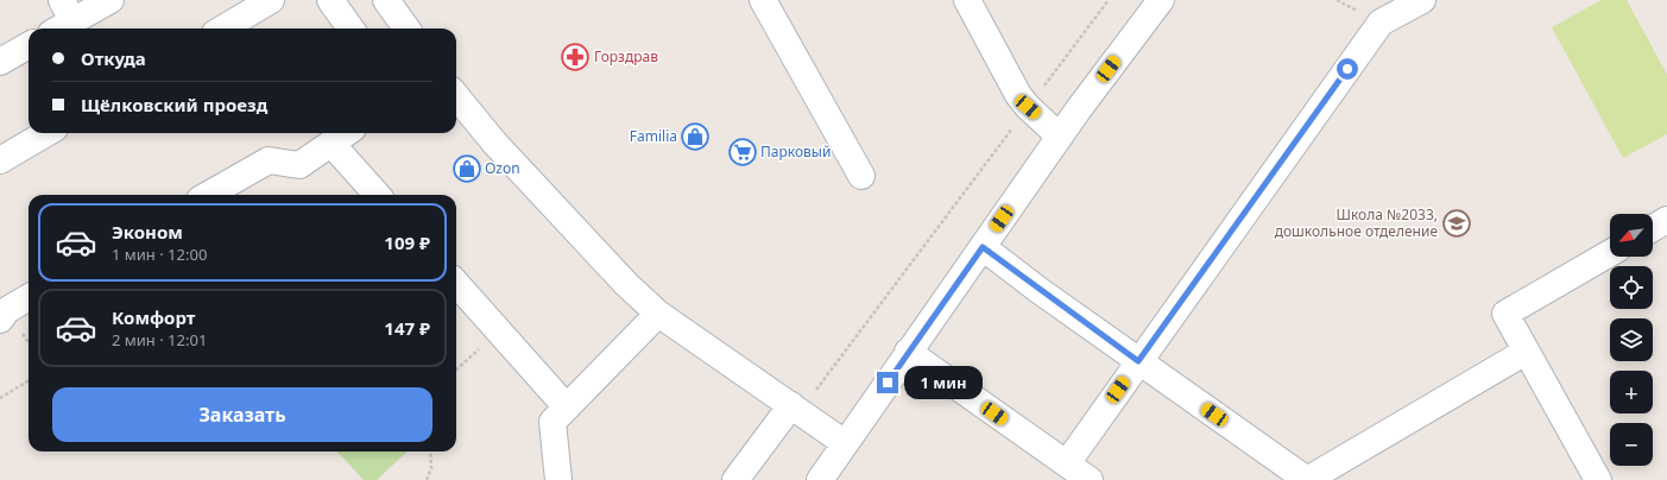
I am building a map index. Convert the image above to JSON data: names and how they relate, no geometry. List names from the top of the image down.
{
  "places": {
    "pharmacy": ["Горздрав"],
    "shop": ["Familia", "Ozon"],
    "supermarket": ["Парковый"],
    "school or university": ["Школа №2033, дошкольное отделение"]
  },
  "north": "bottom left",
  "page": {
    "banner": ["Откуда", "Щёлковский проезд"],
    "list": [
      {
        "name": "Эконом",
        "note": "1 мин · 12:00",
        "value": "109 ₽"
      },
      {
        "name": "Комфорт",
        "note": "2 мин · 12:01",
        "value": "147 ₽"
      }
    ],
    "map_buttons": ["+", "−"],
    "bubble": "1 мин",
    "buttons": "Заказать"
  }
}
